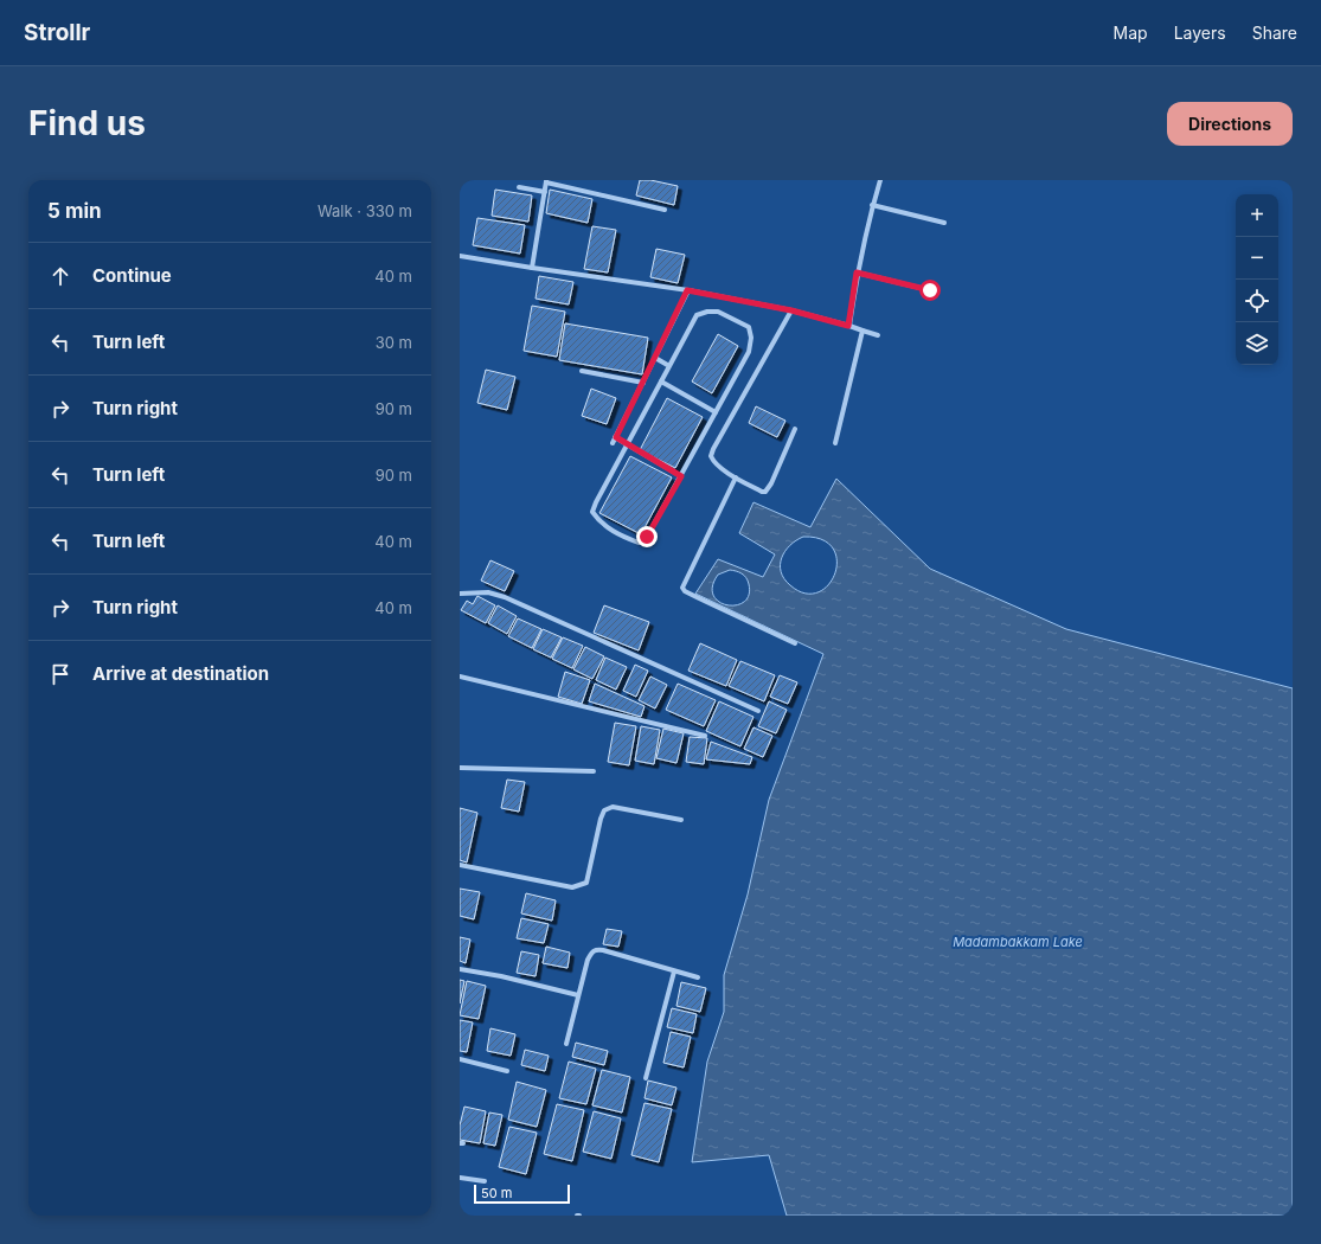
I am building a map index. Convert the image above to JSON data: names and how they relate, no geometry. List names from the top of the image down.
{
  "water": ["Madambakkam Lake"],
  "scale_bar": "50 m",
  "page": {
    "header": "Strollr",
    "nav": ["Map", "Layers", "Share"],
    "buttons": "Directions",
    "title": "Find us",
    "heading": ["5 min", "Walk · 330 m"],
    "map_buttons": ["+", "−"],
    "list": [
      ["Continue", "40 m"],
      ["Turn left", "30 m"],
      ["Turn right", "90 m"],
      ["Turn left", "90 m"],
      ["Turn left", "40 m"],
      ["Turn right", "40 m"],
      "Arrive at destination"
    ],
    "scale": "50 m"
  }
}
